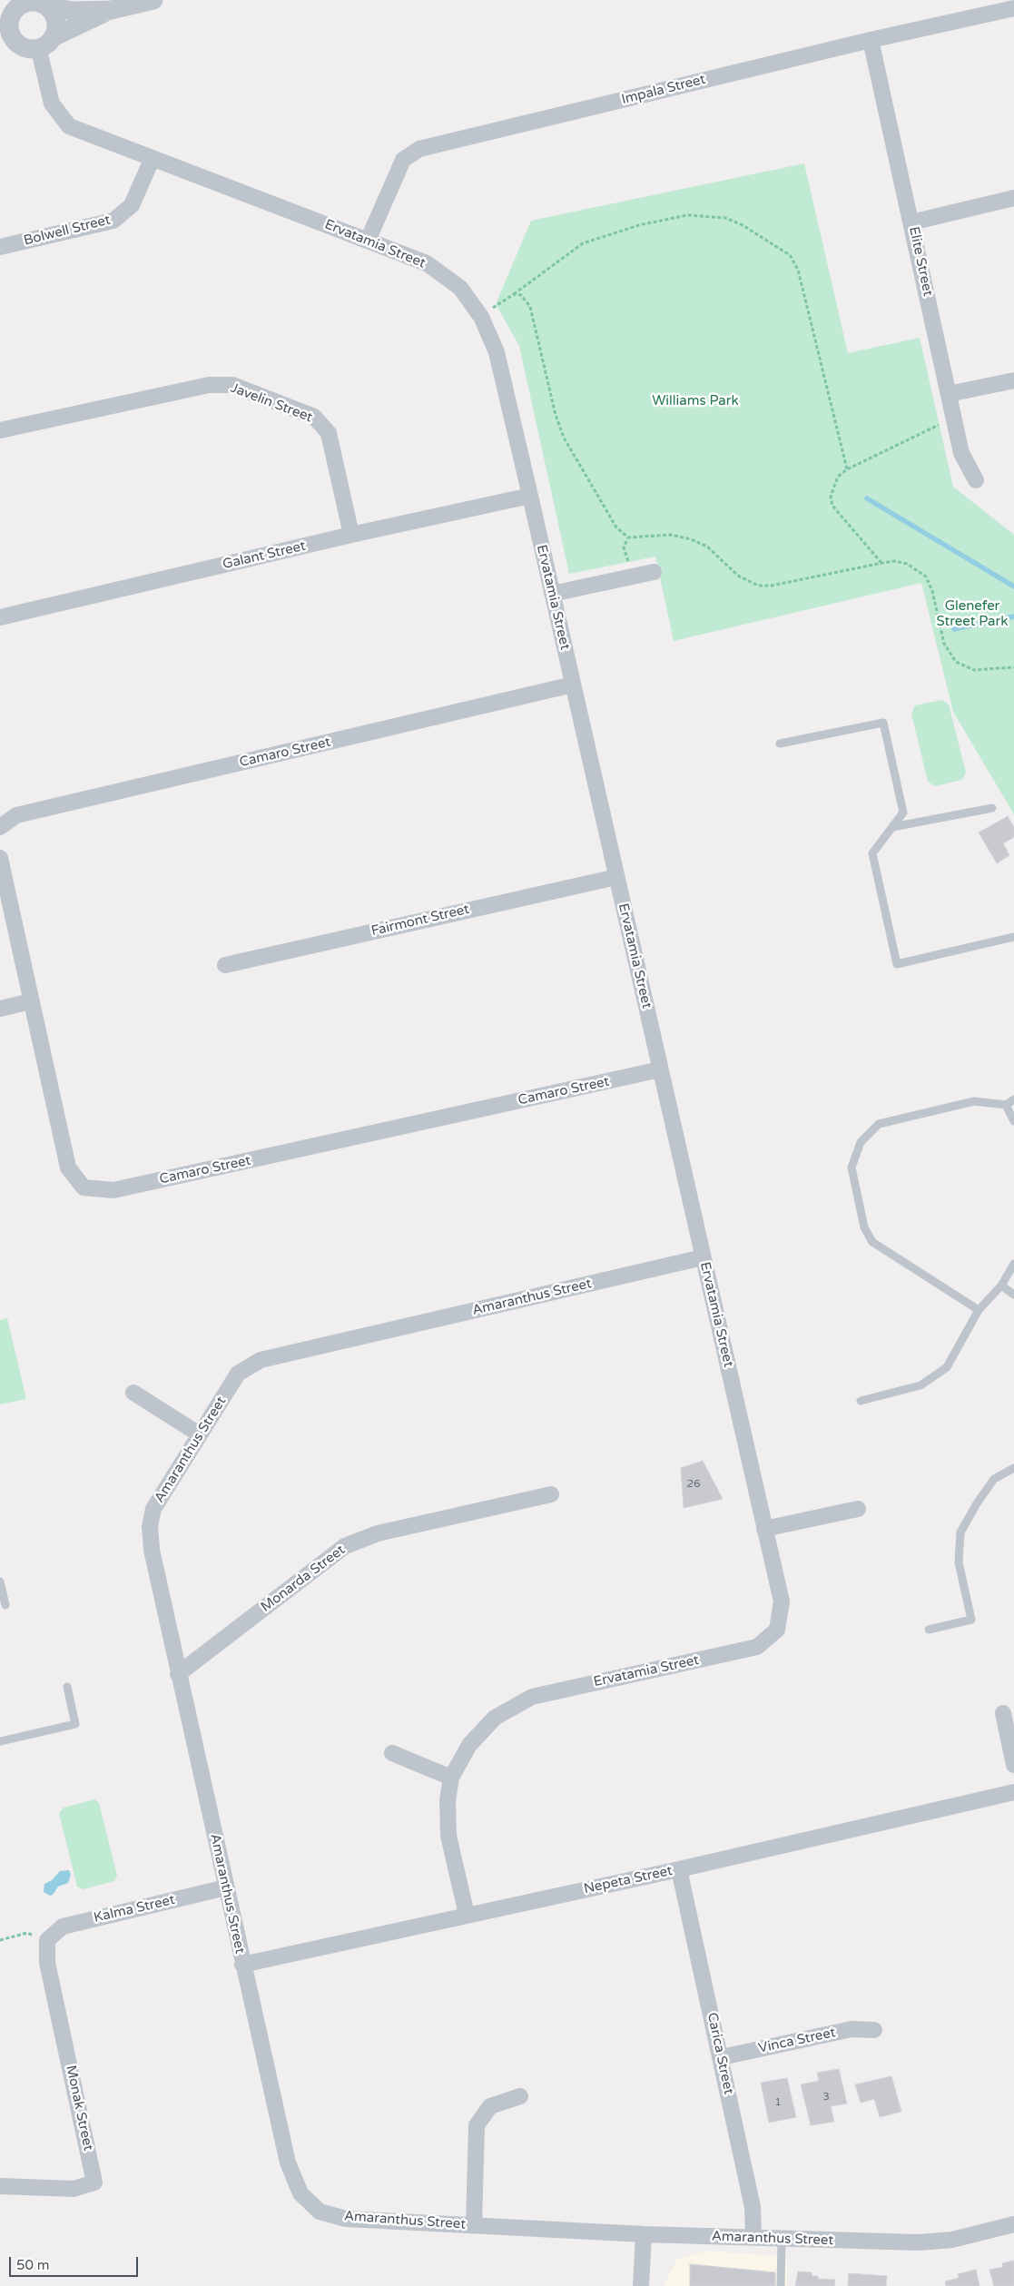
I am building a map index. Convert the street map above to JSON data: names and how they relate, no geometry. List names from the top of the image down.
{
  "streets": {
    "street": [
      "Impala Street",
      "Bolwell Street",
      "Ervatamia Street",
      "Elite Street",
      "Javelin Street",
      "Galant Street",
      "Camaro Street",
      "Fairmont Street",
      "Amaranthus Street",
      "Monarda Street",
      "Nepeta Street",
      "Kalma Street",
      "Vinca Street",
      "Carica Street",
      "Monak Street"
    ]
  },
  "crossings": [
    ["Impala Street", "Ervatamia Street"],
    ["Impala Street", "Elite Street"],
    ["Bolwell Street", "Ervatamia Street"],
    ["Ervatamia Street", "Galant Street"],
    ["Ervatamia Street", "Camaro Street"],
    ["Ervatamia Street", "Fairmont Street"],
    ["Ervatamia Street", "Amaranthus Street"],
    ["Ervatamia Street", "Nepeta Street"],
    ["Javelin Street", "Galant Street"],
    ["Amaranthus Street", "Monarda Street"],
    ["Amaranthus Street", "Nepeta Street"],
    ["Amaranthus Street", "Kalma Street"],
    ["Amaranthus Street", "Carica Street"],
    ["Nepeta Street", "Carica Street"],
    ["Kalma Street", "Monak Street"],
    ["Vinca Street", "Carica Street"]
  ],
  "parks": ["Williams Park", "Glenefer Street Park"],
  "house_numbers": ["26", "3", "1"],
  "scale_bar": "50 m"
}
